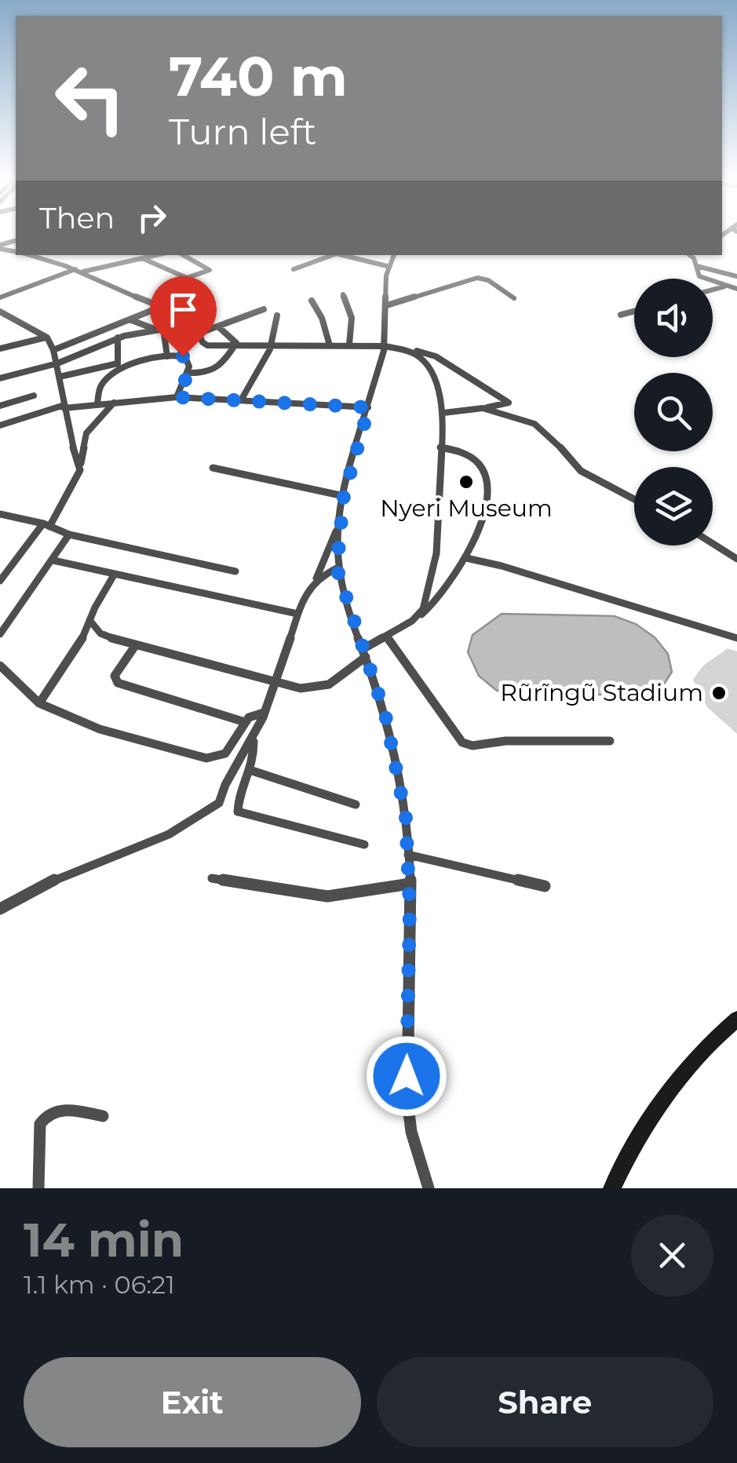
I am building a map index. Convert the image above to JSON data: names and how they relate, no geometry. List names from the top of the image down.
{
  "places": ["Nyeri Museum", "Rũrĩngũ Stadium"],
  "page": {
    "turn": ["740 m", "Turn left"],
    "then": "Then",
    "heading": ["14 min", "1.1 km · 06:21"],
    "buttons": ["Exit", "Share"]
  }
}
